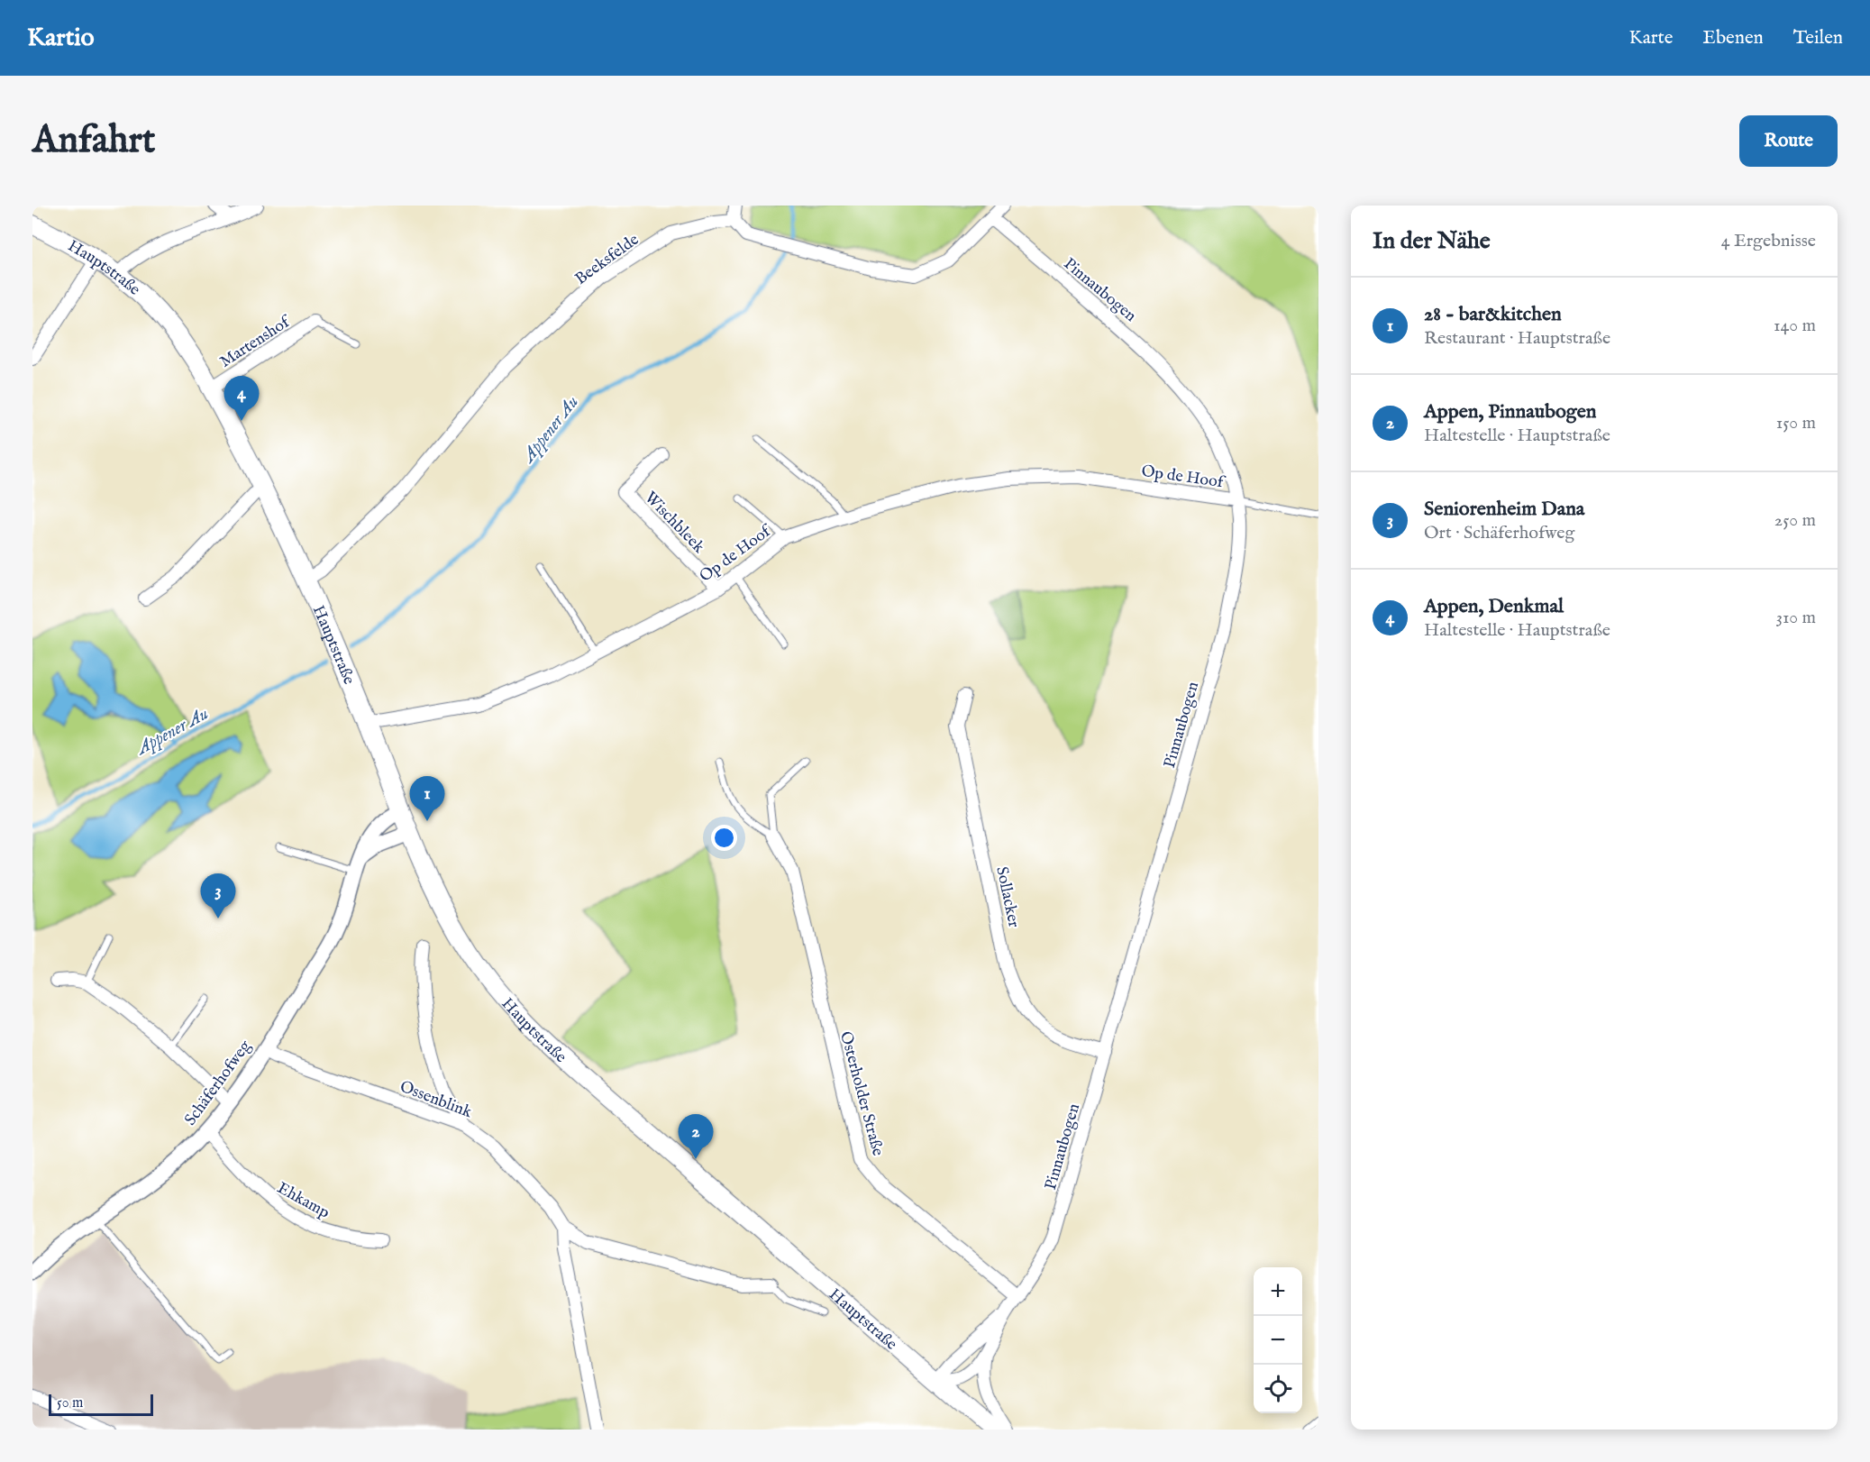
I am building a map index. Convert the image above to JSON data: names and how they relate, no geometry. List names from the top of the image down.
{
  "streets": {
    "main road": ["Hauptstraße"],
    "street": [
      "Beeksfelde",
      "Pinnaubogen",
      "Martenshof",
      "Op de Hoof",
      "Wischbleek",
      "Sollacker",
      "Schäferhofweg",
      "Osterholder Straße",
      "Ossenblink",
      "Ehkamp"
    ]
  },
  "crossings": [
    ["Beeksfelde", "Hauptstraße"],
    ["Hauptstraße", "Pinnaubogen"],
    ["Hauptstraße", "Martenshof"],
    ["Hauptstraße", "Op de Hoof"],
    ["Hauptstraße", "Schäferhofweg"],
    ["Pinnaubogen", "Op de Hoof"],
    ["Pinnaubogen", "Sollacker"],
    ["Pinnaubogen", "Osterholder Straße"],
    ["Op de Hoof", "Wischbleek"],
    ["Schäferhofweg", "Ossenblink"],
    ["Schäferhofweg", "Ehkamp"]
  ],
  "water": ["Appener Au"],
  "scale_bar": "50 m",
  "page": {
    "header": "Kartio",
    "nav": ["Karte", "Ebenen", "Teilen"],
    "buttons": "Route",
    "title": "Anfahrt",
    "heading": ["In der Nähe", "4 Ergebnisse"],
    "list": [
      {
        "mark": "1",
        "name": "28 - bar&kitchen",
        "note": "Restaurant · Hauptstraße",
        "value": "140 m"
      },
      {
        "mark": "2",
        "name": "Appen, Pinnaubogen",
        "note": "Haltestelle · Hauptstraße",
        "value": "150 m"
      },
      {
        "mark": "3",
        "name": "Seniorenheim Dana",
        "note": "Ort · Schäferhofweg",
        "value": "250 m"
      },
      {
        "mark": "4",
        "name": "Appen, Denkmal",
        "note": "Haltestelle · Hauptstraße",
        "value": "310 m"
      }
    ],
    "pins": [
      "4",
      "1",
      "3",
      "2"
    ],
    "map_buttons": ["+", "−"],
    "scale": "50 m"
  }
}
